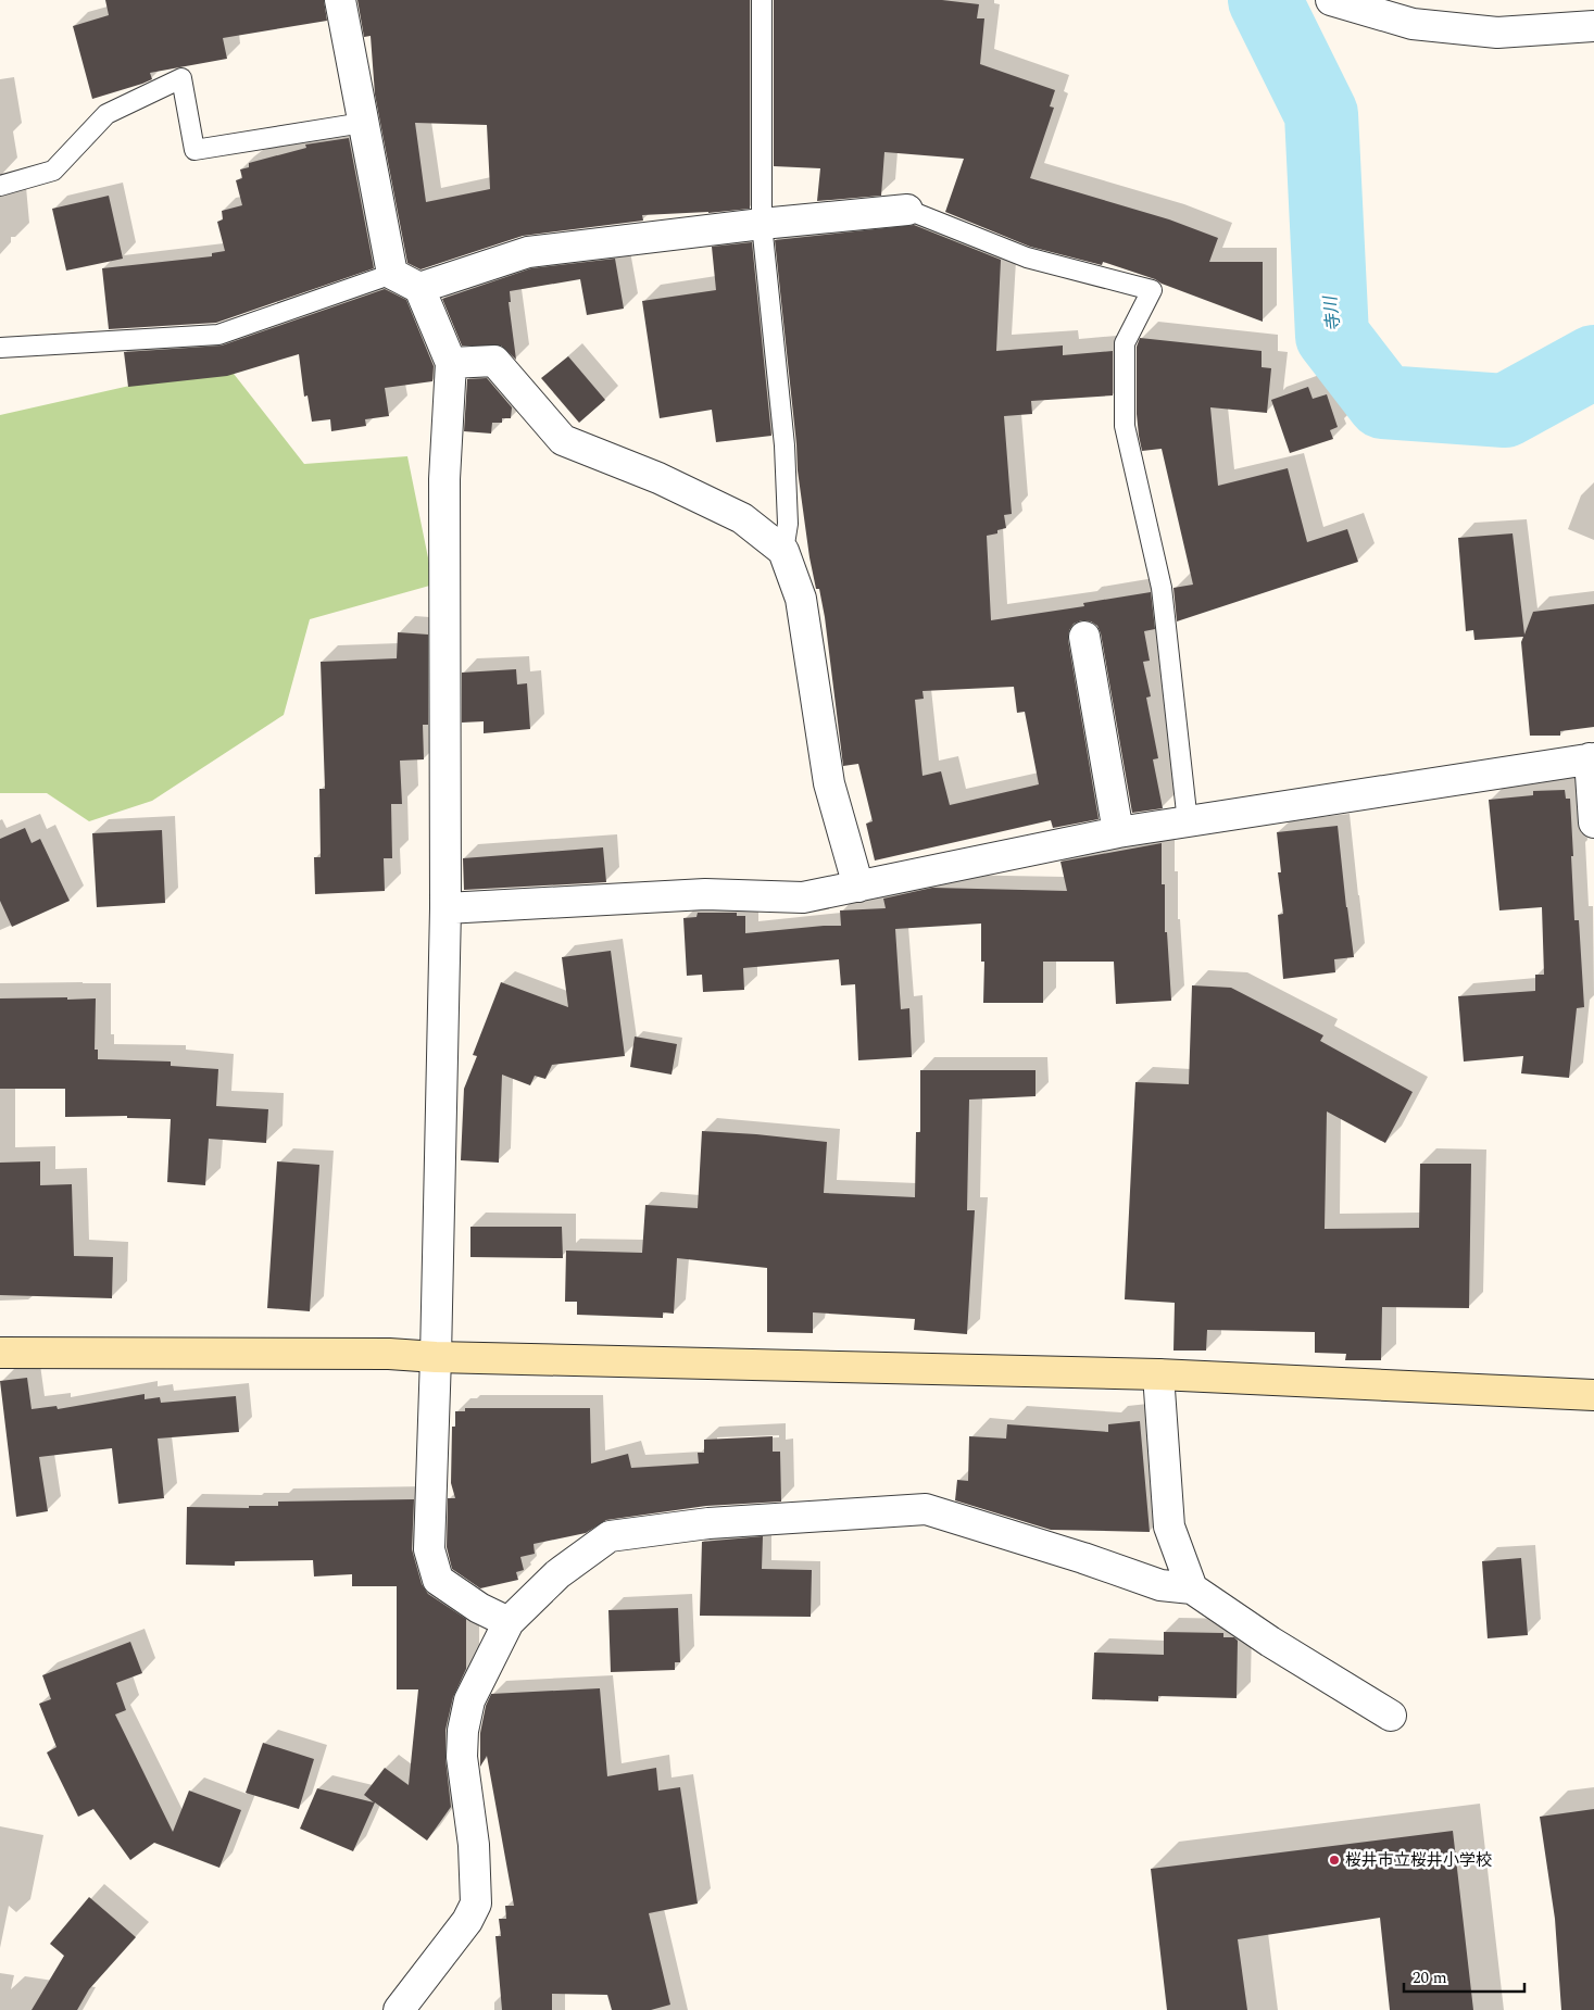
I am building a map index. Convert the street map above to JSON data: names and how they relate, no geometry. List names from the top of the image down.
{
  "water": ["寺川"],
  "places": ["桜井市立桜井小学校"],
  "scale_bar": "20 m"
}
